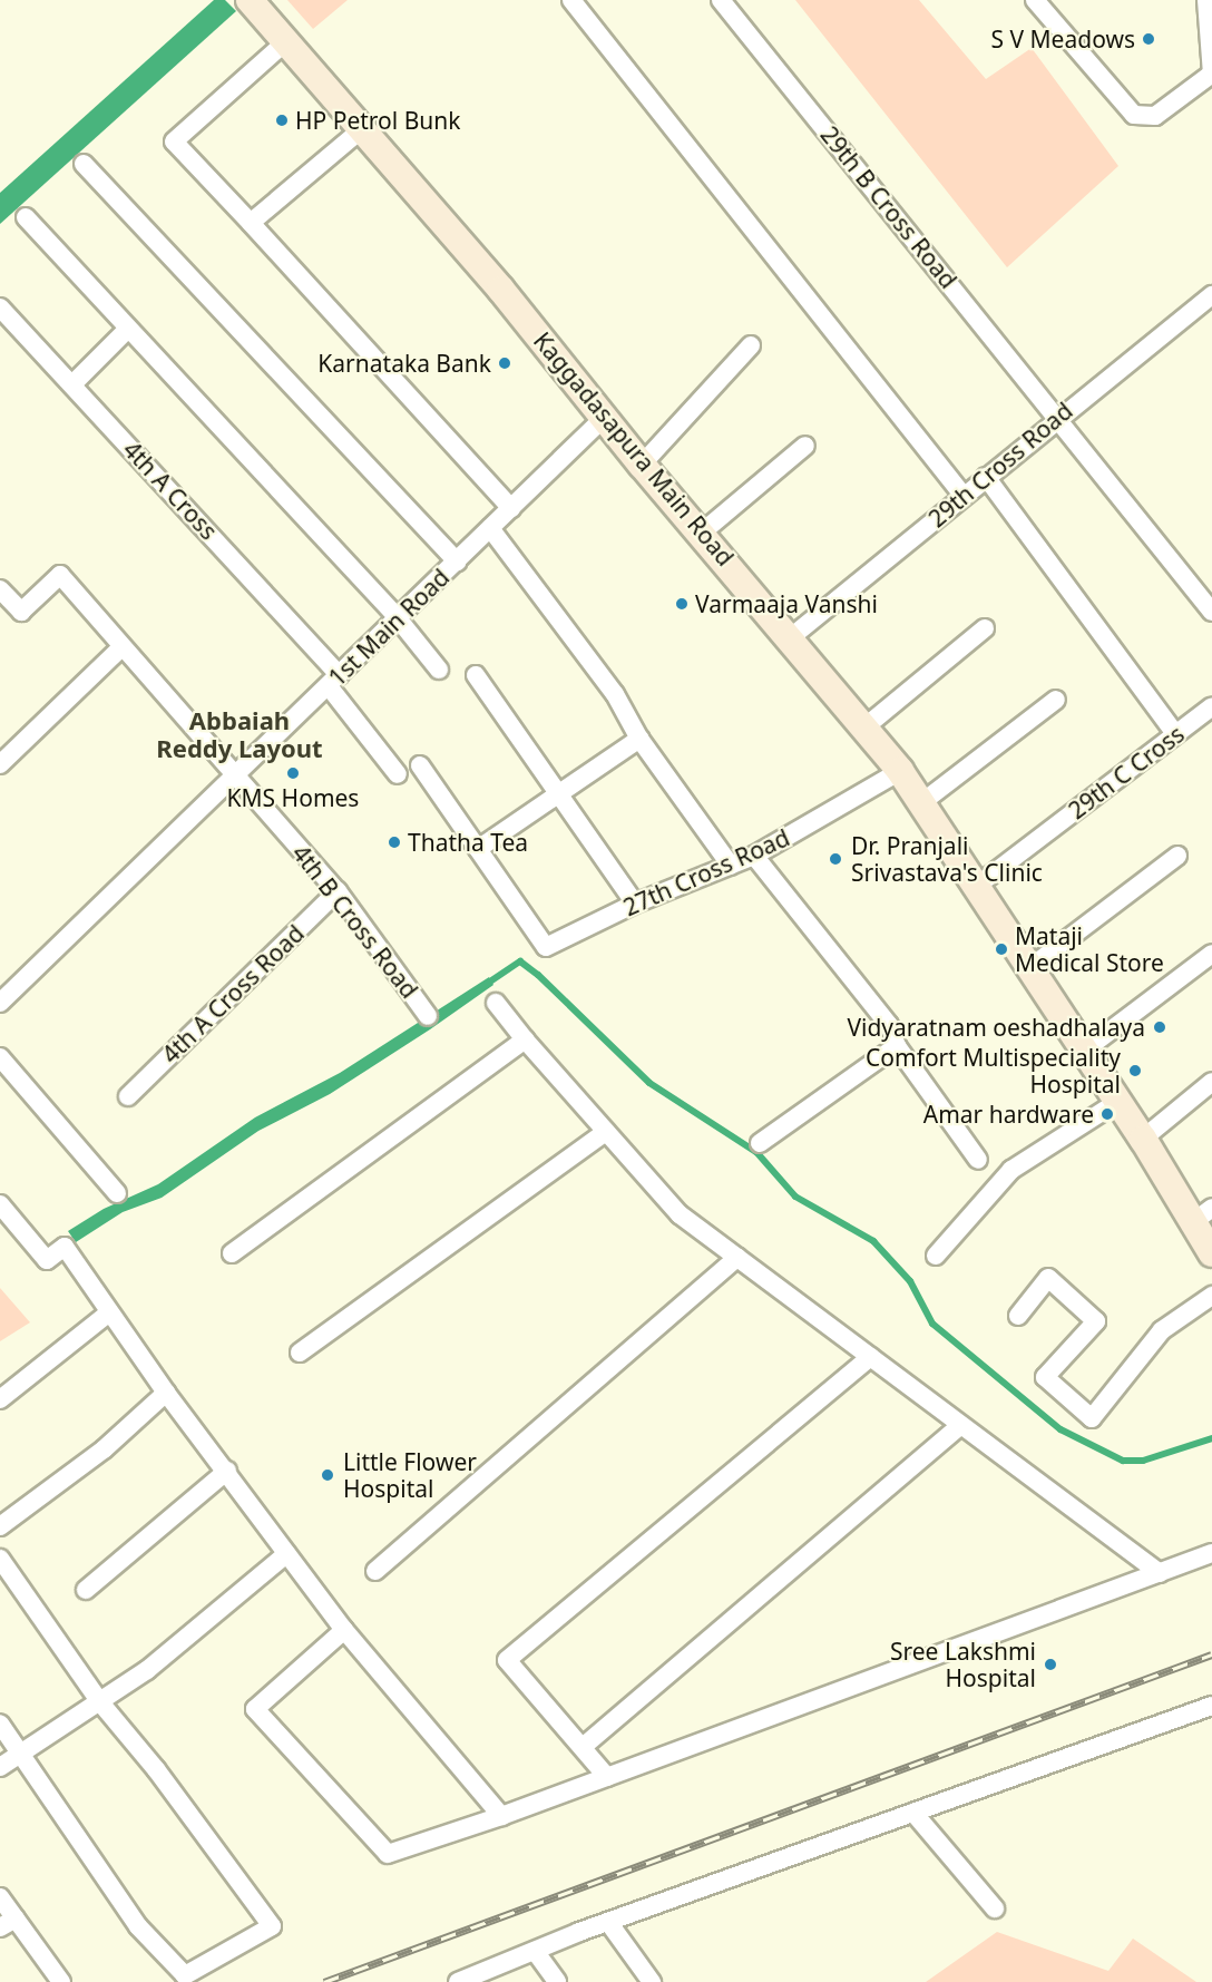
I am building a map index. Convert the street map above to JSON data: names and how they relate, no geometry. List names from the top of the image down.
{
  "streets": {
    "main road": ["Kaggadasapura Main Road"],
    "street": [
      "29th B Cross Road",
      "29th Cross Road",
      "4th A Cross",
      "1st Main Road",
      "29th C Cross",
      "27th Cross Road",
      "4th B Cross Road",
      "4th A Cross Road"
    ]
  },
  "crossings": [
    ["29th B Cross Road", "29th Cross Road"],
    ["Kaggadasapura Main Road", "29th Cross Road"],
    ["Kaggadasapura Main Road", "1st Main Road"],
    ["Kaggadasapura Main Road", "29th C Cross"],
    ["Kaggadasapura Main Road", "27th Cross Road"],
    ["4th A Cross", "1st Main Road"],
    ["1st Main Road", "4th B Cross Road"],
    ["4th B Cross Road", "4th A Cross Road"]
  ],
  "districts": ["Abbaiah Reddy Layout"],
  "places": [
    "S V Meadows",
    "HP Petrol Bunk",
    "Karnataka Bank",
    "Varmaaja Vanshi",
    "KMS Homes",
    "Thatha Tea",
    "Dr. Pranjali Srivastava's Clinic",
    "Mataji Medical Store",
    "Vidyaratnam oeshadhalaya",
    "Comfort Multispeciality Hospital",
    "Amar hardware",
    "Little Flower Hospital",
    "Sree Lakshmi Hospital"
  ]
}
